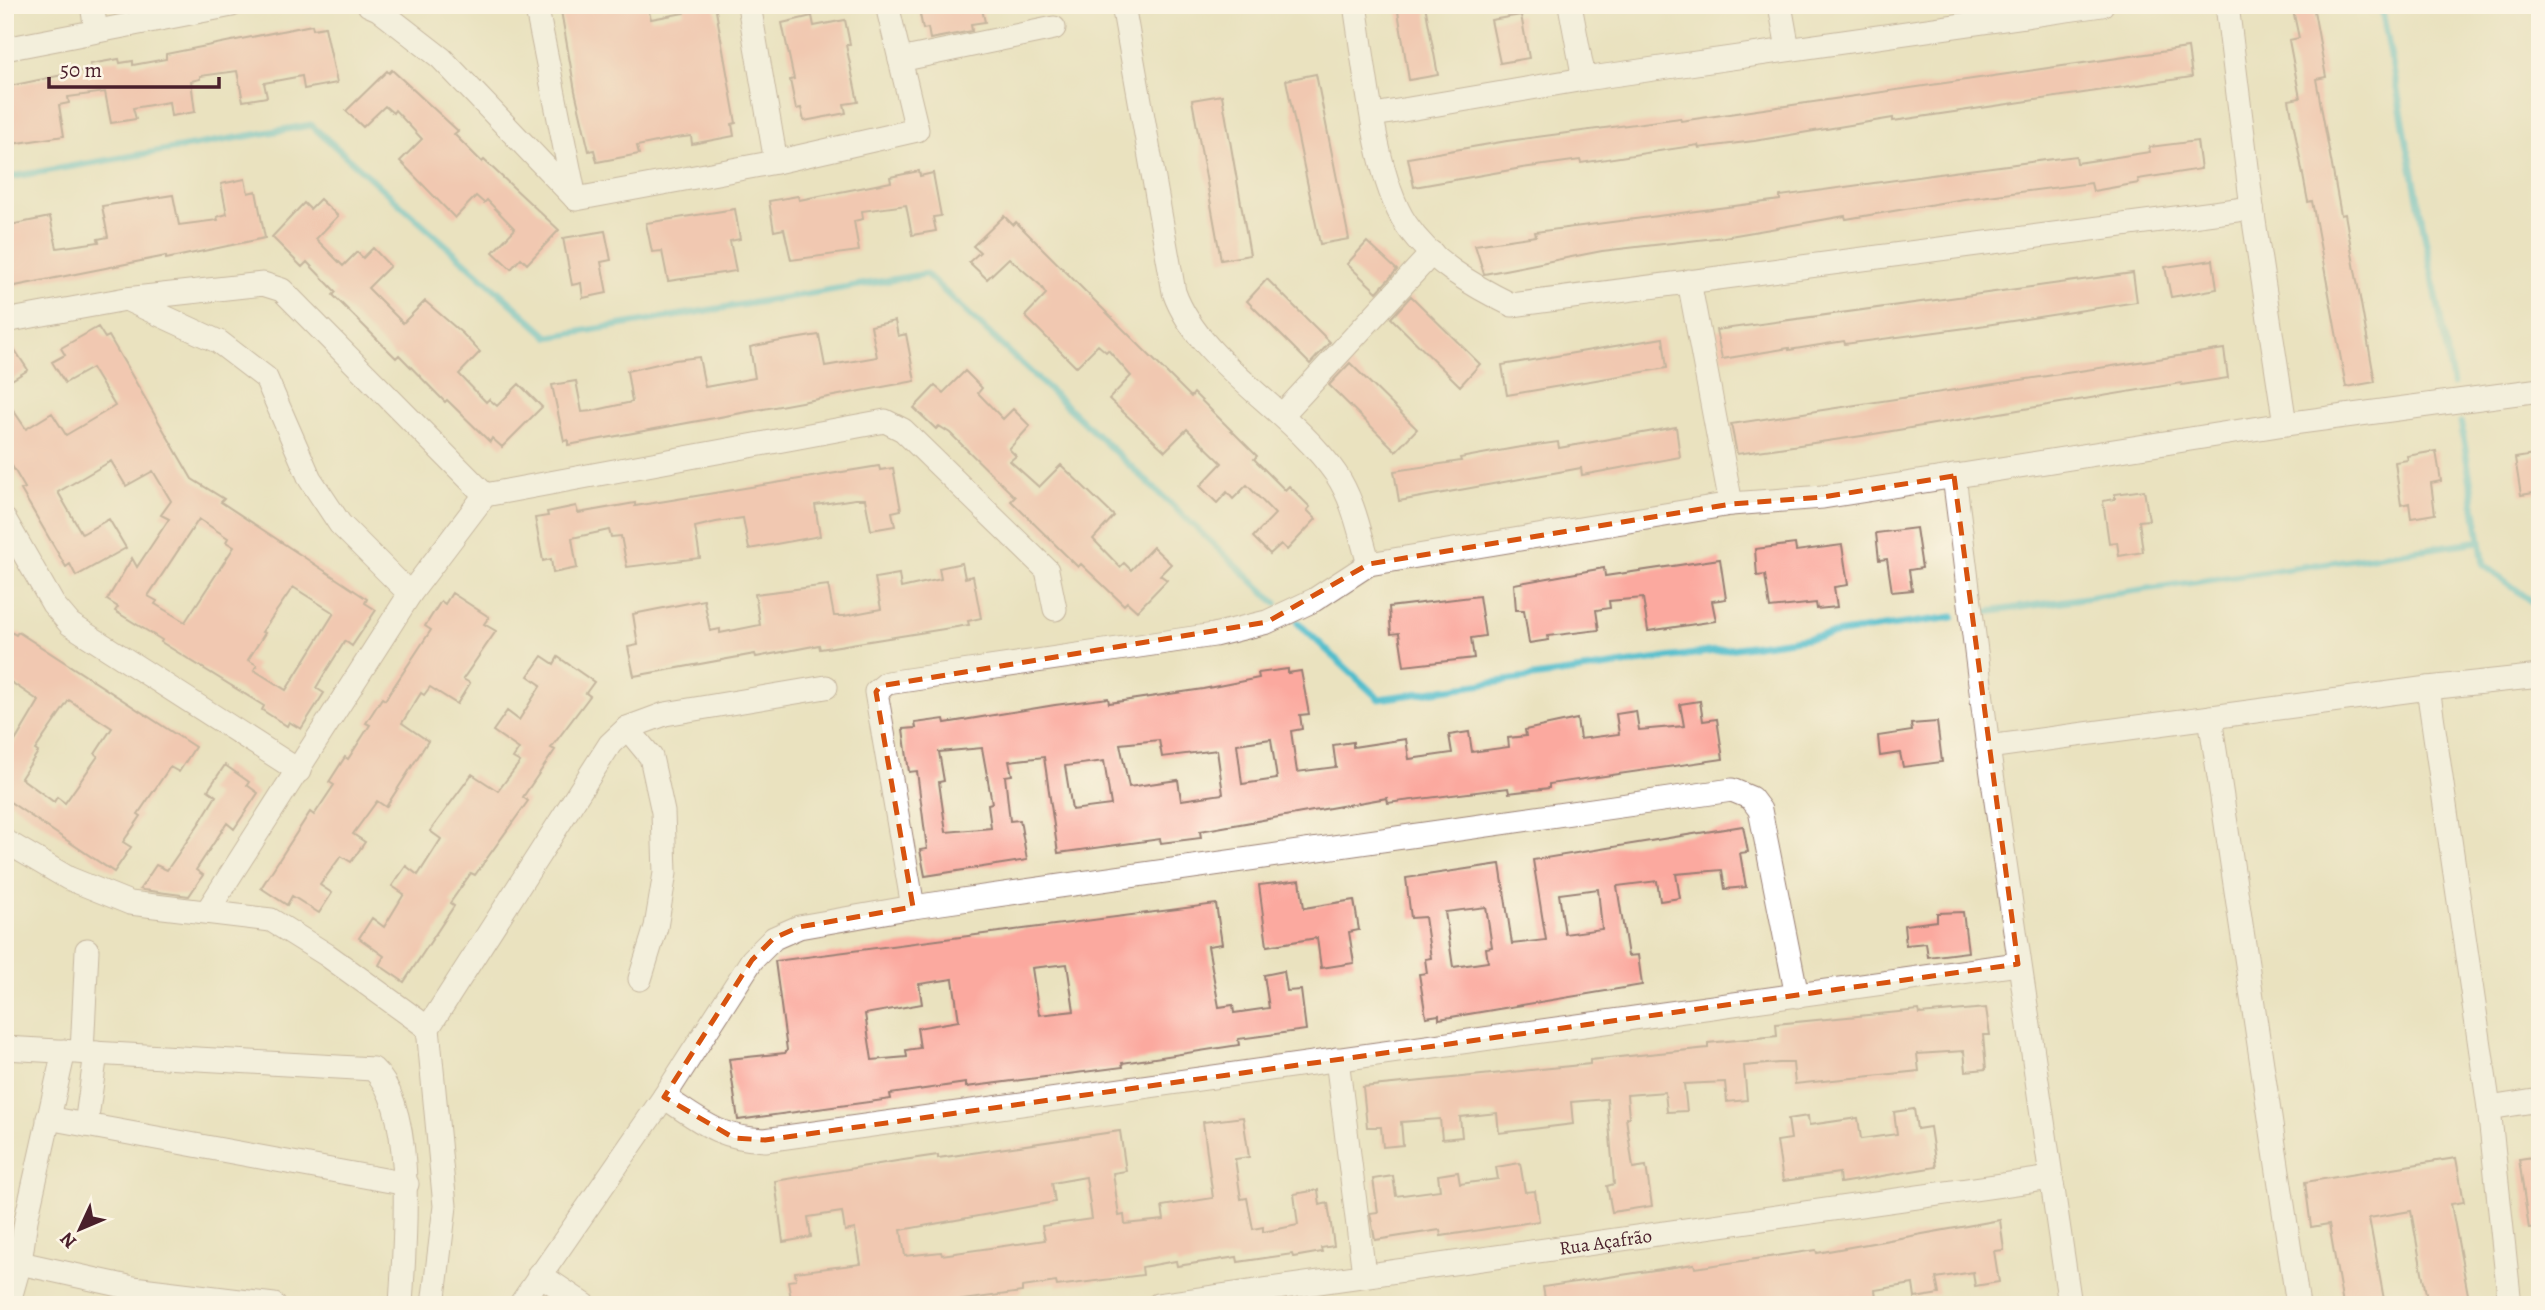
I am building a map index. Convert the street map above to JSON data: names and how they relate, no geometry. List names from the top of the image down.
{
  "streets": {
    "street": ["Rua Açafrão"]
  },
  "scale_bar": "50 m",
  "north": "bottom left"
}
